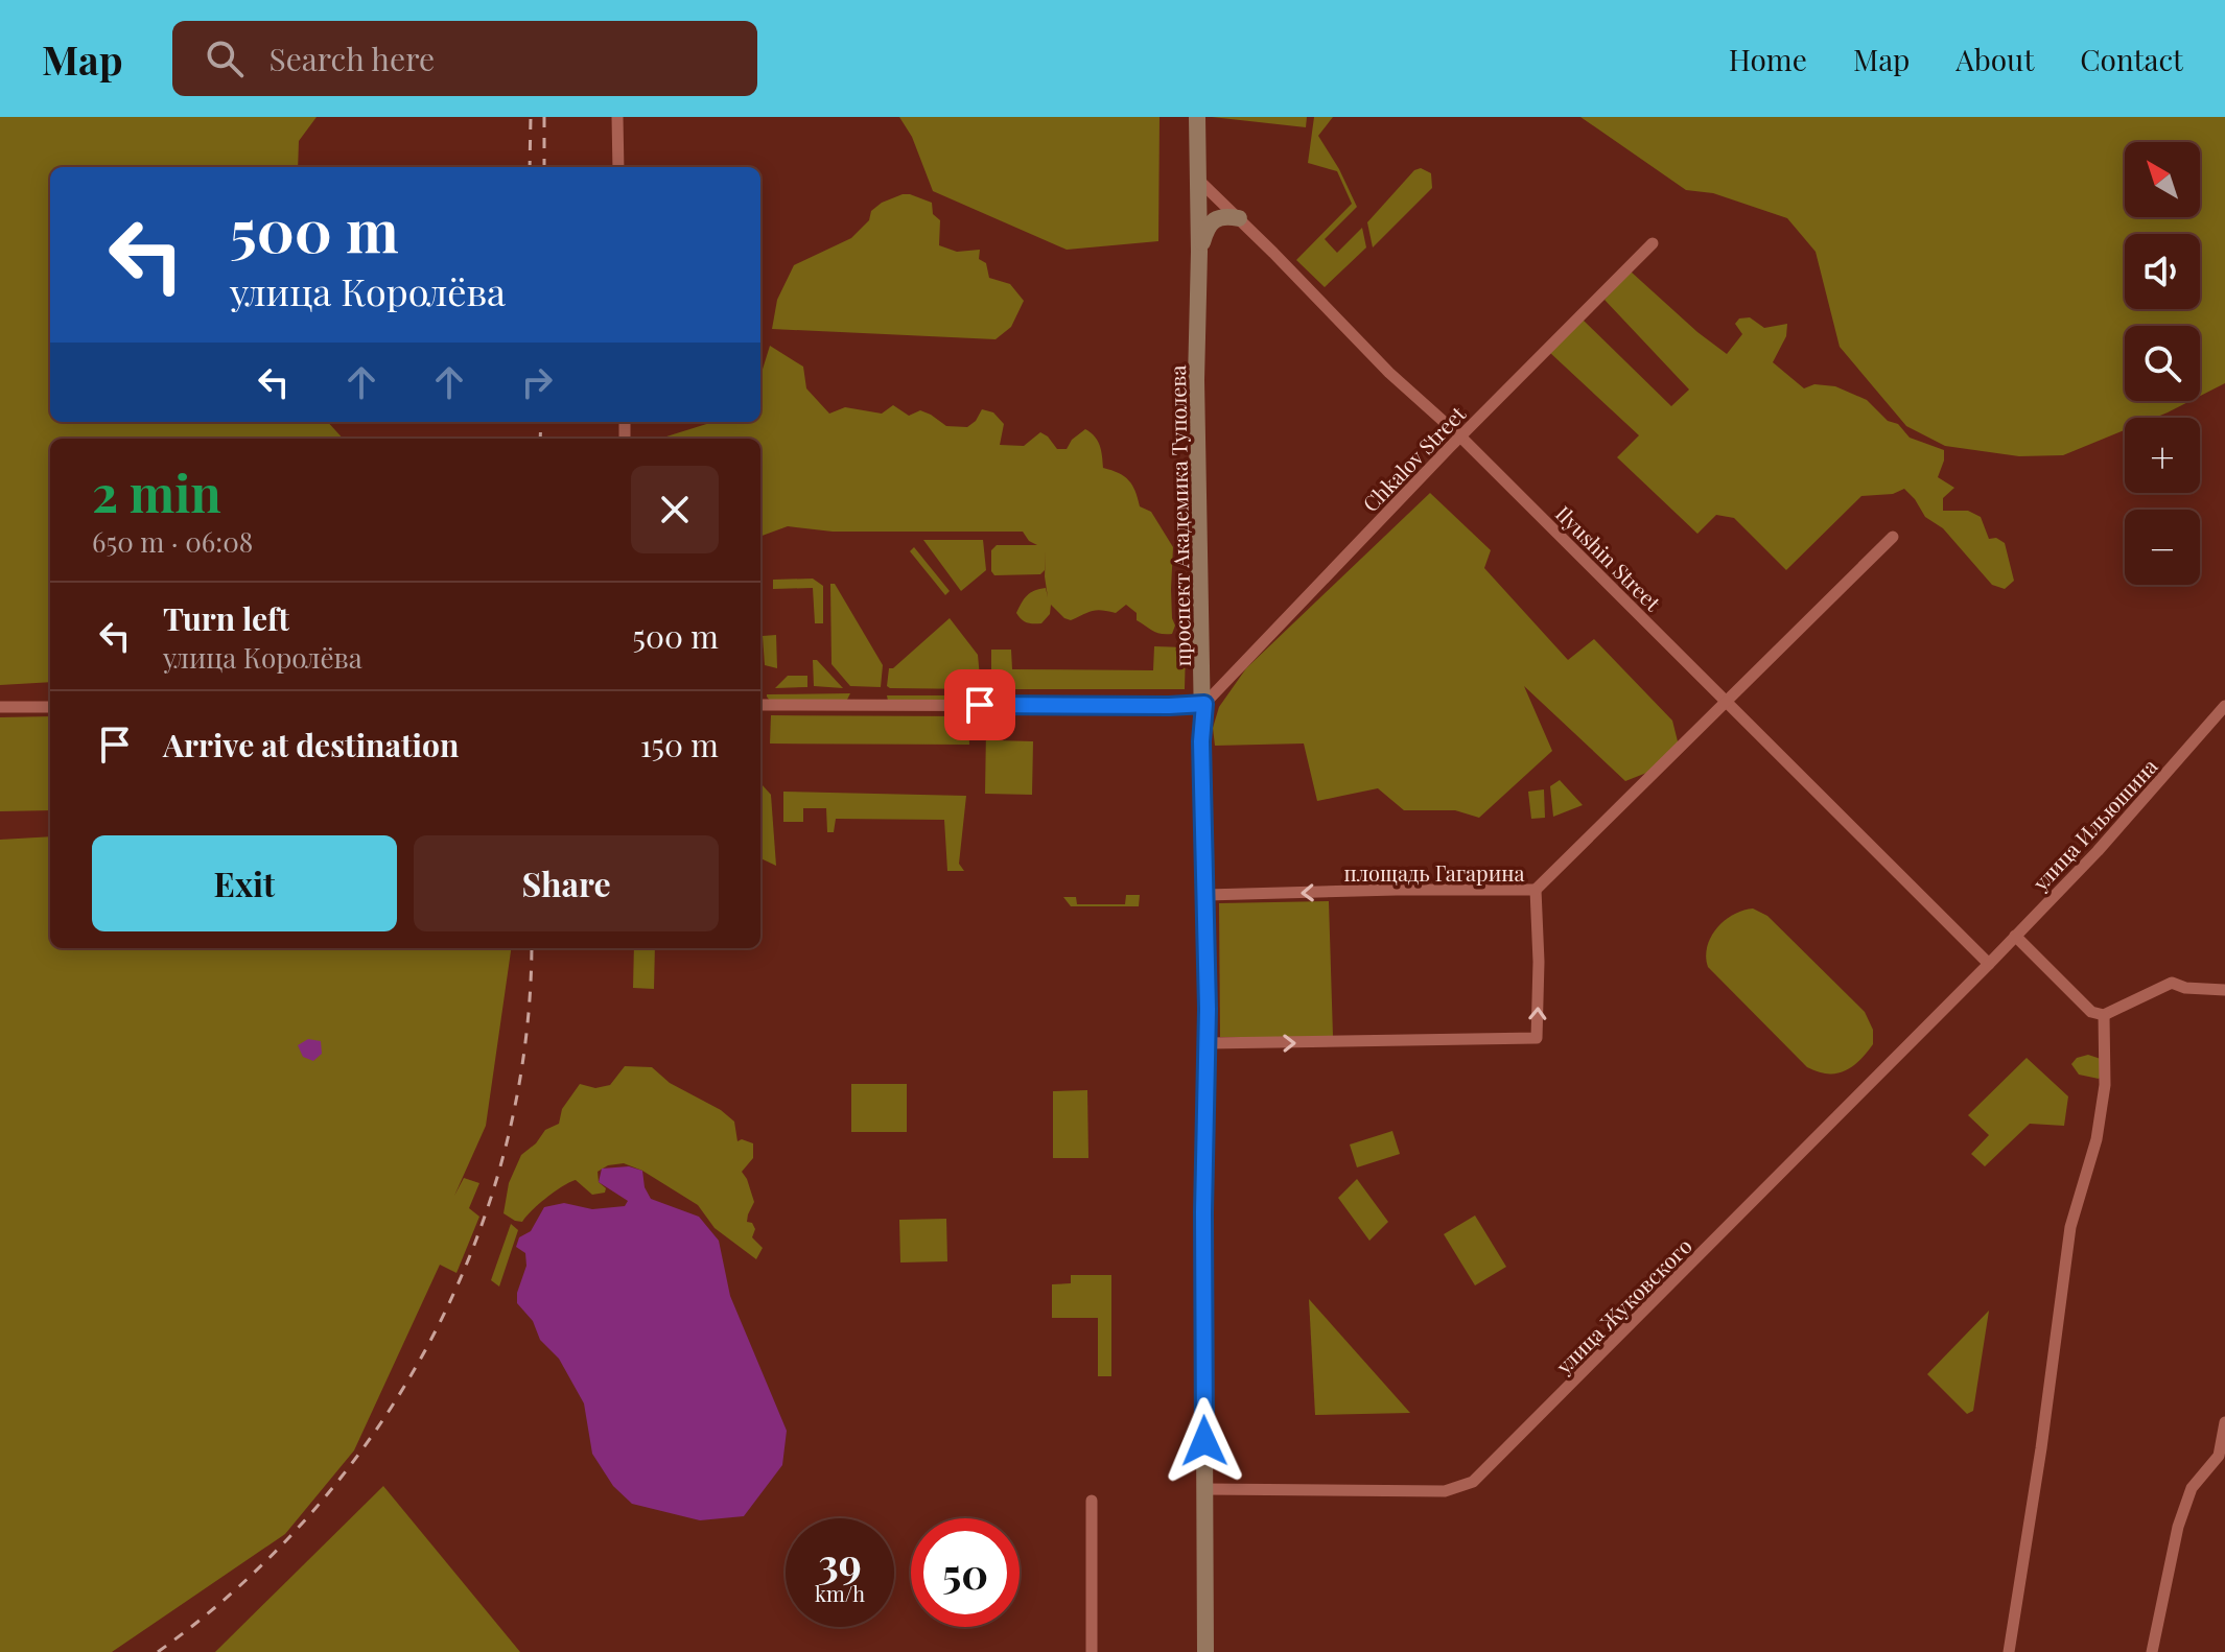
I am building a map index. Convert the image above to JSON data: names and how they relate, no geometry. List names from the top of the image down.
{
  "streets": {
    "main road": ["проспект Академика Туполева"],
    "street": [
      "Chkalov Street",
      "Ilyushin Street",
      "улица Ильюшина",
      "площадь Гагарина",
      "улица Жуковского"
    ]
  },
  "crossings": [
    ["Chkalov Street", "проспект Академика Туполева"],
    ["Chkalov Street", "Ilyushin Street"],
    ["проспект Академика Туполева", "Ilyushin Street"],
    ["проспект Академика Туполева", "площадь Гагарина"],
    ["проспект Академика Туполева", "улица Жуковского"],
    ["Ilyushin Street", "улица Ильюшина"],
    ["Ilyushin Street", "улица Жуковского"],
    ["улица Ильюшина", "улица Жуковского"]
  ],
  "north": "top left",
  "page": {
    "header": "Map",
    "search": "Search here",
    "nav": [
      "Home",
      "Map",
      "About",
      "Contact"
    ],
    "map_buttons": ["+", "−"],
    "turn": ["500 m", "улица Королёва"],
    "heading": ["2 min", "650 m · 06:08"],
    "list": [
      {
        "name": "Turn left",
        "note": "улица Королёва",
        "value": "500 m"
      },
      {
        "name": "Arrive at destination",
        "value": "150 m"
      }
    ],
    "buttons": ["Exit", "Share"],
    "speed": "39 km/h",
    "limit": "50"
  }
}
